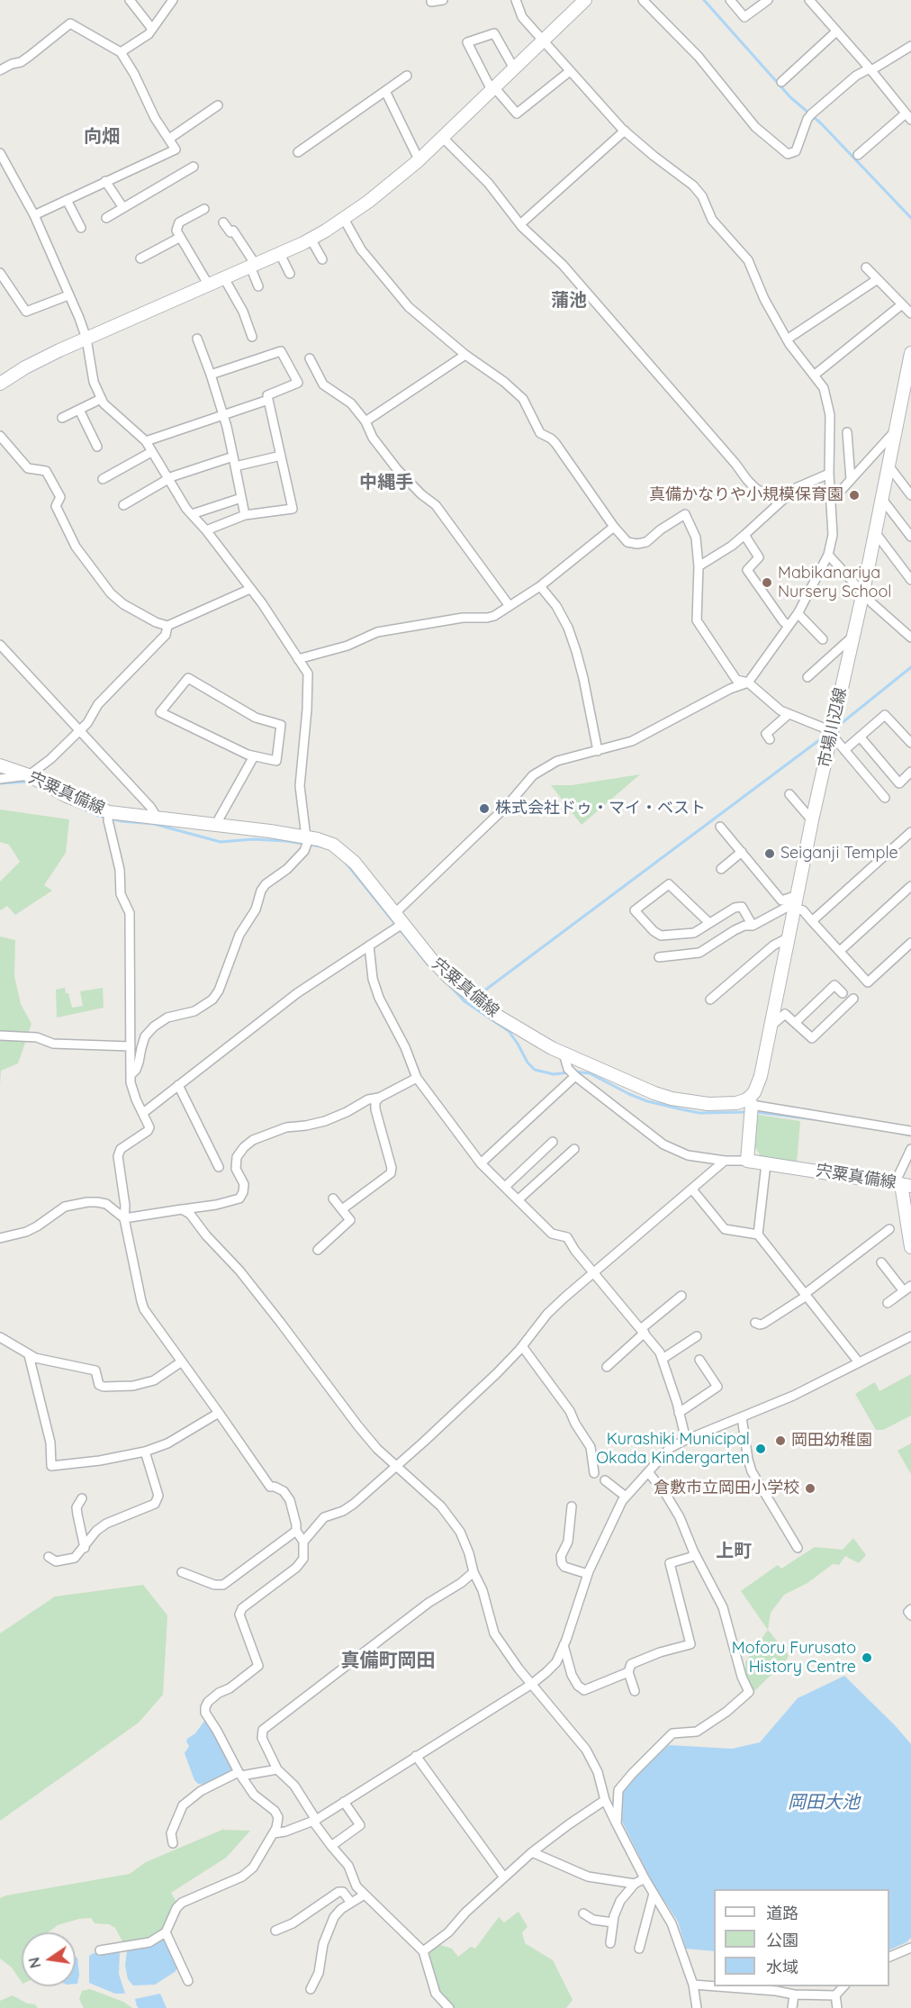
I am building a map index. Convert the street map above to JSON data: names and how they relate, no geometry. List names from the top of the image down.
{
  "streets": {
    "main road": ["市場川辺線", "宍粟真備線"]
  },
  "crossings": [
    ["市場川辺線", "宍粟真備線"]
  ],
  "districts": [
    "向畑",
    "蒲池",
    "中縄手",
    "上町",
    "真備町岡田"
  ],
  "water": ["岡田大池"],
  "places": [
    "真備かなりや小規模保育園",
    "Mabikanariya Nursery School",
    "株式会社ドゥ・マイ・ベスト",
    "Seiganji Temple",
    "岡田幼稚園",
    "Kurashiki Municipal Okada Kindergarten",
    "倉敷市立岡田小学校",
    "Moforu Furusato History Centre"
  ],
  "legend": ["道路", "公園", "水域"],
  "north": "left"
}
